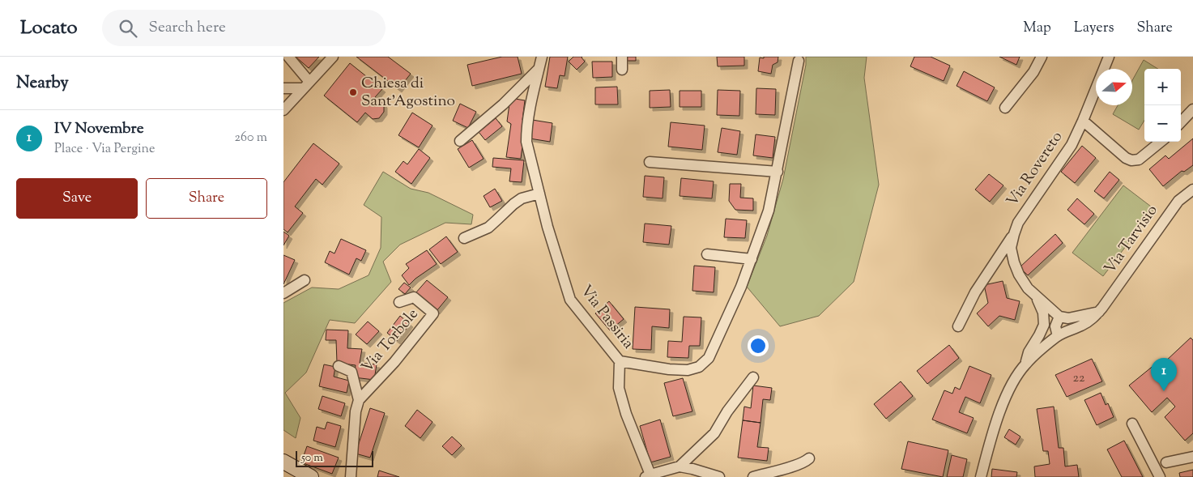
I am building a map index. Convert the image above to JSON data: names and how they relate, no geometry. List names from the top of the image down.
{
  "streets": {
    "street": [
      "Via Rovereto",
      "Via Tarvisio",
      "Via Passiria",
      "Via Torbole"
    ]
  },
  "crossings": [
    ["Via Rovereto", "Via Tarvisio"]
  ],
  "places": ["Chiesa di Sant'Agostino"],
  "house_numbers": ["22"],
  "scale_bar": "50 m",
  "north": "right",
  "page": {
    "header": "Locato",
    "search": "Search here",
    "nav": ["Map", "Layers", "Share"],
    "heading": "Nearby",
    "map_buttons": ["+", "−"],
    "list": [
      {
        "mark": "1",
        "name": "IV Novembre",
        "note": "Place · Via Pergine",
        "value": "260 m"
      }
    ],
    "buttons": ["Save", "Share"],
    "pins": "1",
    "scale": "50 m"
  }
}
